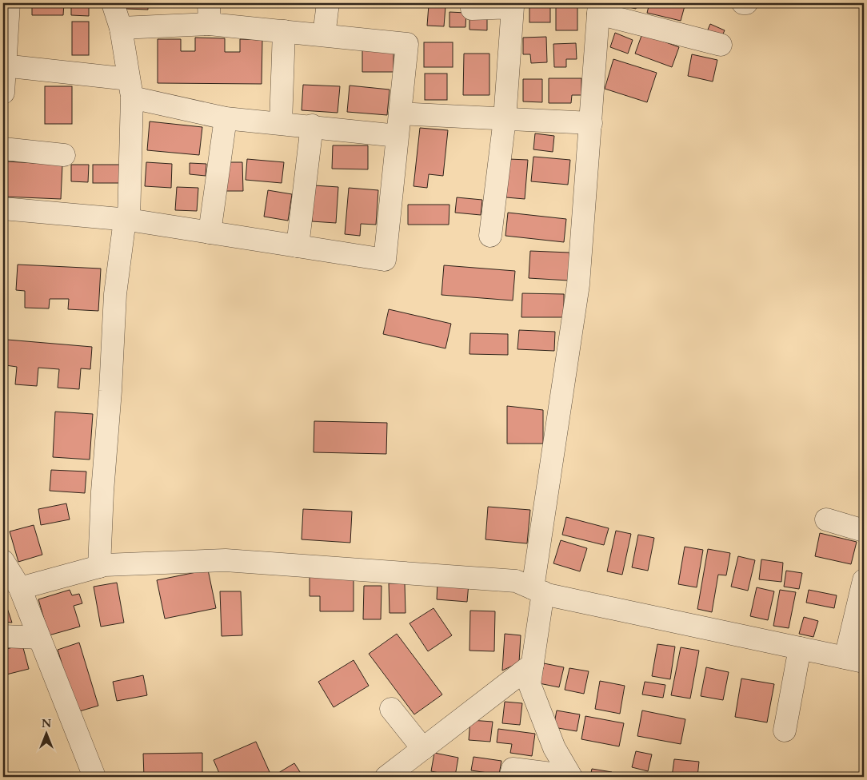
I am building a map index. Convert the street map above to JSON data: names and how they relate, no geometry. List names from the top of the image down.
{
  "north": "top"
}
